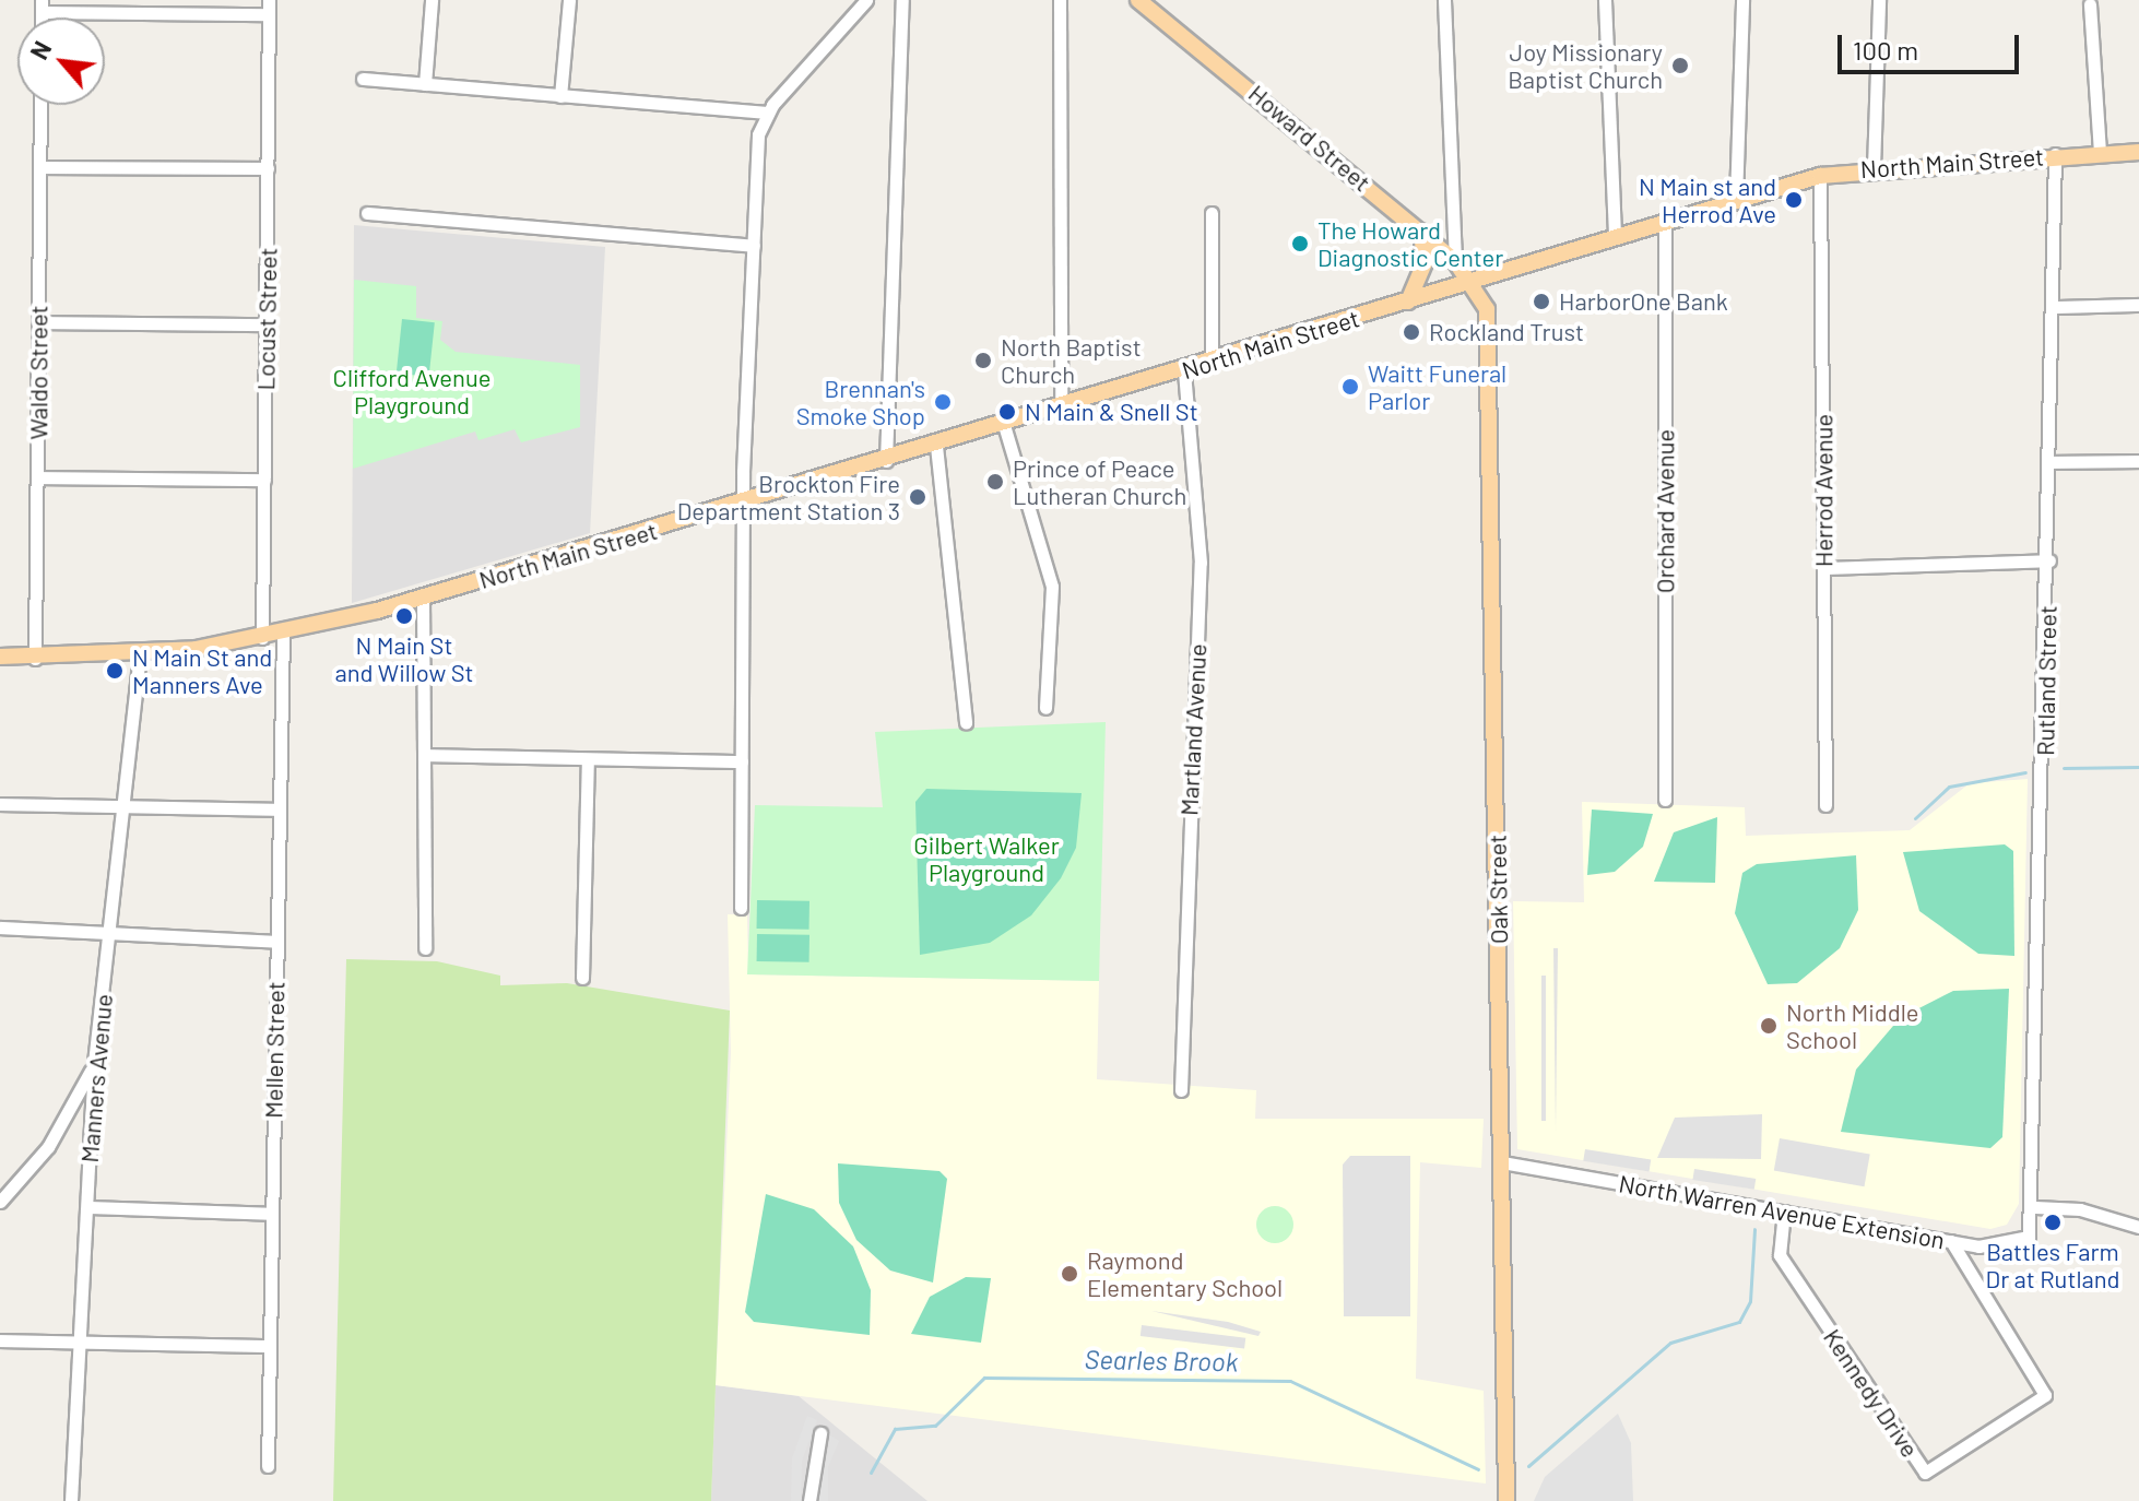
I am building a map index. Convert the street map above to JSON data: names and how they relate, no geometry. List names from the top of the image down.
{
  "streets": {
    "main road": ["Howard Street", "North Main Street", "Oak Street"],
    "street": [
      "Locust Street",
      "Waldo Street",
      "Herrod Avenue",
      "Orchard Avenue",
      "Rutland Street",
      "Martland Avenue",
      "Mellen Street",
      "Manners Avenue",
      "North Warren Avenue Extension",
      "Kennedy Drive"
    ]
  },
  "crossings": [
    ["Howard Street", "North Main Street"],
    ["Howard Street", "Oak Street"],
    ["North Main Street", "Locust Street"],
    ["North Main Street", "Waldo Street"],
    ["North Main Street", "Herrod Avenue"],
    ["North Main Street", "Orchard Avenue"],
    ["North Main Street", "Rutland Street"],
    ["North Main Street", "Martland Avenue"],
    ["North Main Street", "Oak Street"],
    ["North Main Street", "Mellen Street"],
    ["North Main Street", "Manners Avenue"],
    ["Rutland Street", "North Warren Avenue Extension"],
    ["Oak Street", "North Warren Avenue Extension"],
    ["North Warren Avenue Extension", "Kennedy Drive"]
  ],
  "water": ["Searles Brook"],
  "parks": ["Clifford Avenue Playground", "Gilbert Walker Playground"],
  "places": [
    "Joy Missionary Baptist Church",
    "N Main st and Herrod Ave",
    "The Howard Diagnostic Center",
    "HarborOne Bank",
    "Rockland Trust",
    "North Baptist Church",
    "Waitt Funeral Parlor",
    "Brennan's Smoke Shop",
    "N Main & Snell St",
    "Prince of Peace Lutheran Church",
    "Brockton Fire Department Station 3",
    "N Main St and Willow St",
    "N Main St and Manners Ave",
    "North Middle School",
    "Battles Farm Dr at Rutland",
    "Raymond Elementary School"
  ],
  "scale_bar": "100 m",
  "north": "top left"
}
